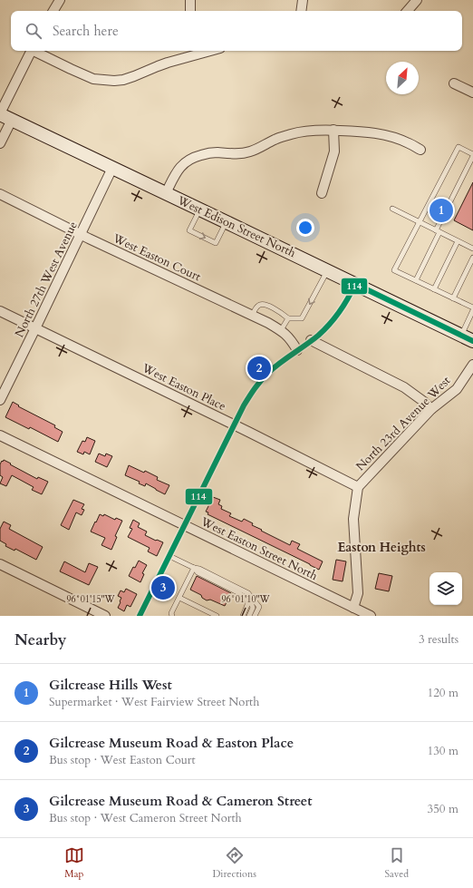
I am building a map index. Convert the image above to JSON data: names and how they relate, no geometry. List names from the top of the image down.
{
  "streets": {
    "main road": ["West Edison Street North"],
    "street": [
      "West Easton Court",
      "North 27th West Avenue",
      "West Easton Place",
      "North 23rd Avenue West",
      "West Easton Street North"
    ]
  },
  "crossings": [
    ["West Edison Street North", "North 27th West Avenue"],
    ["West Easton Court", "North 27th West Avenue"],
    ["North 27th West Avenue", "West Easton Place"],
    ["West Easton Place", "North 23rd Avenue West"],
    ["North 23rd Avenue West", "West Easton Street North"]
  ],
  "districts": ["Easton Heights"],
  "lines": ["transit line 114"],
  "north": "top right",
  "page": {
    "search": "Search here",
    "pins": ["1", "2", "3"],
    "heading": ["Nearby", "3 results"],
    "list": [
      {
        "mark": "1",
        "name": "Gilcrease Hills West",
        "note": "Supermarket · West Fairview Street North",
        "value": "120 m"
      },
      {
        "mark": "2",
        "name": "Gilcrease Museum Road & Easton Place",
        "note": "Bus stop · West Easton Court",
        "value": "130 m"
      },
      {
        "mark": "3",
        "name": "Gilcrease Museum Road & Cameron Street",
        "note": "Bus stop · West Cameron Street North",
        "value": "350 m"
      }
    ],
    "nav": ["Map", "Directions", "Saved"]
  },
  "coordinates": ["96°01'15\"W", "96°01'10\"W"]
}
